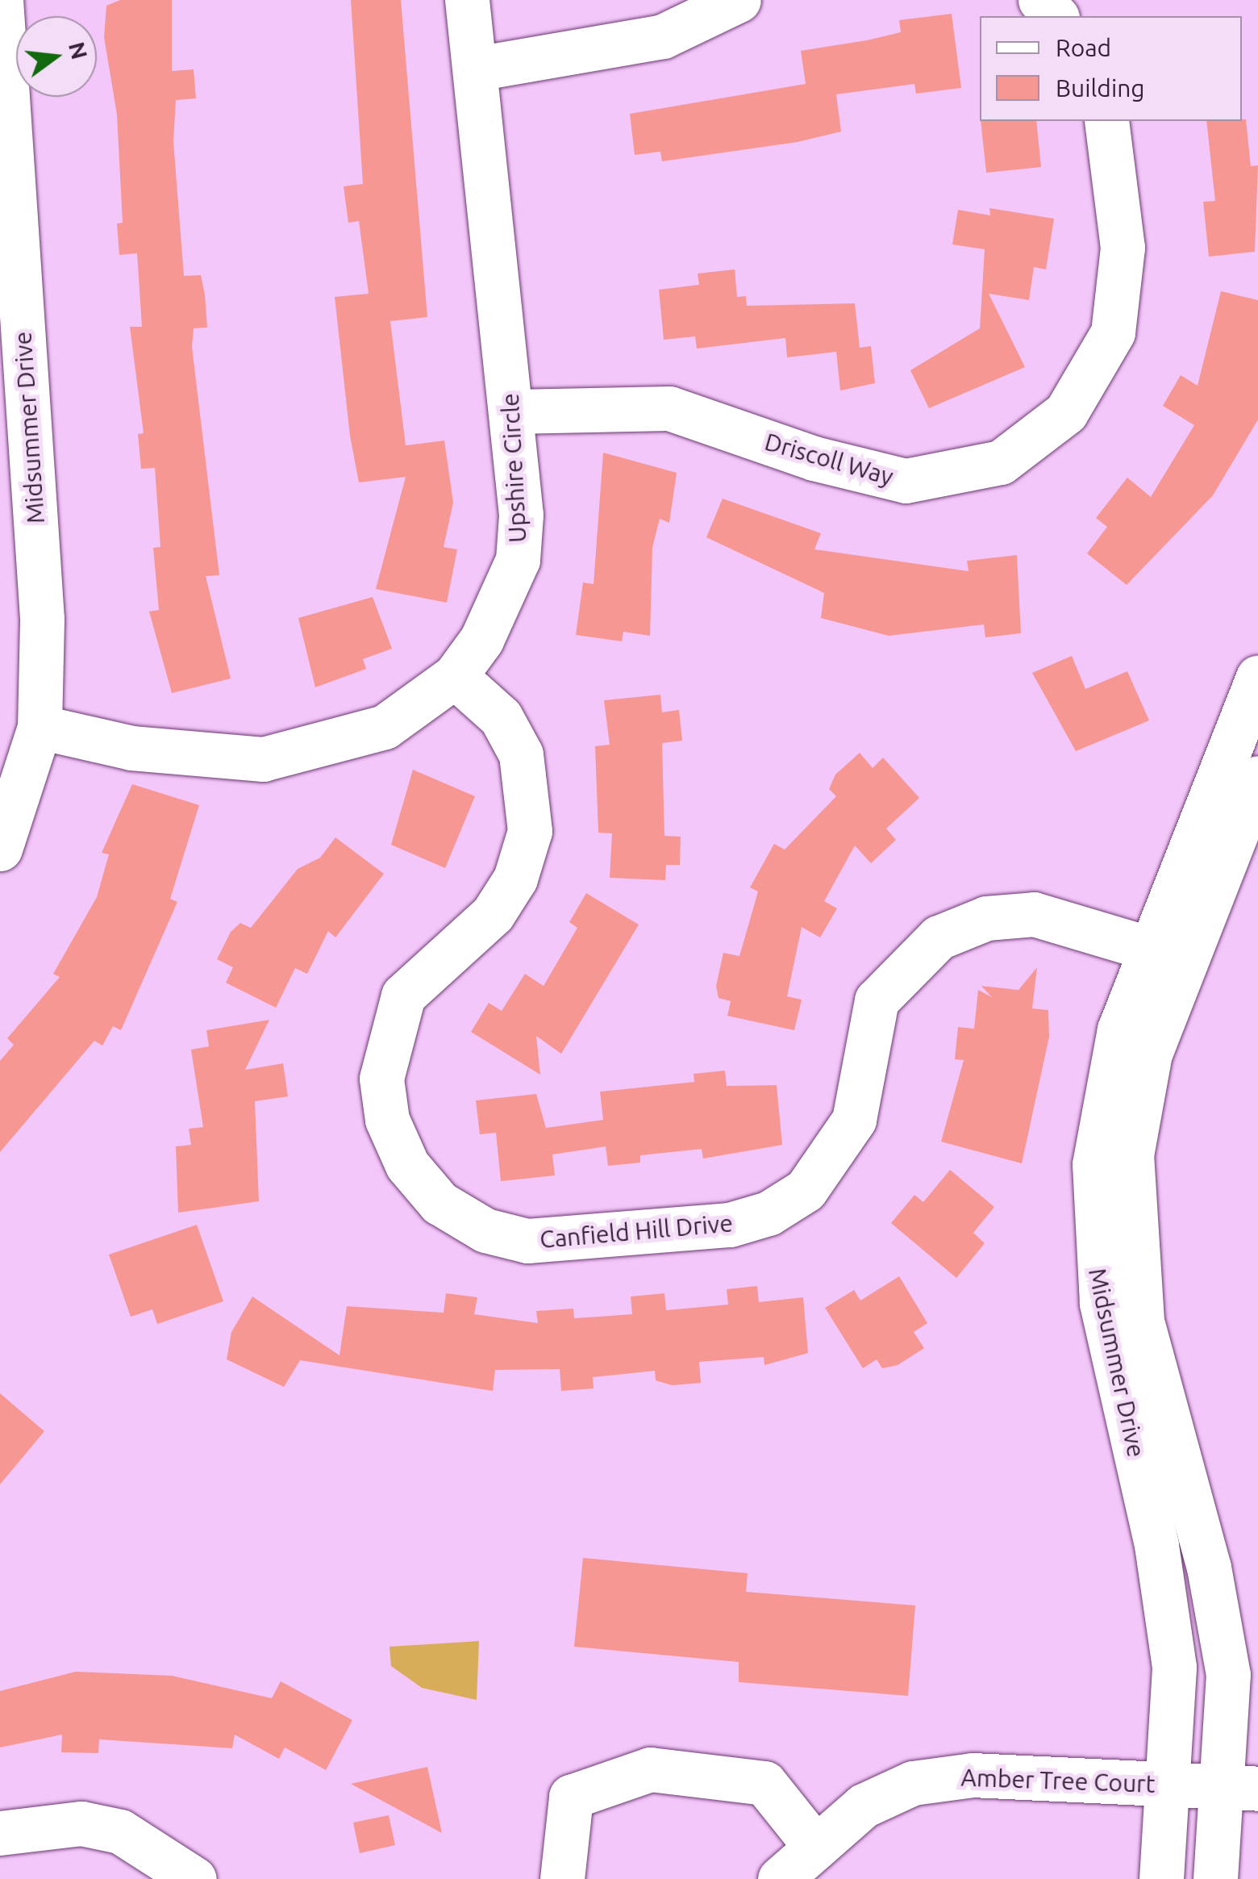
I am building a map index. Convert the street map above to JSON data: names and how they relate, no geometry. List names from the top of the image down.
{
  "streets": {
    "street": [
      "Midsummer Drive",
      "Driscoll Way",
      "Upshire Circle",
      "Canfield Hill Drive",
      "Amber Tree Court"
    ]
  },
  "crossings": [
    ["Midsummer Drive", "Upshire Circle"],
    ["Midsummer Drive", "Canfield Hill Drive"],
    ["Midsummer Drive", "Amber Tree Court"],
    ["Driscoll Way", "Upshire Circle"],
    ["Upshire Circle", "Canfield Hill Drive"]
  ],
  "legend": ["Road", "Building"],
  "north": "right"
}
